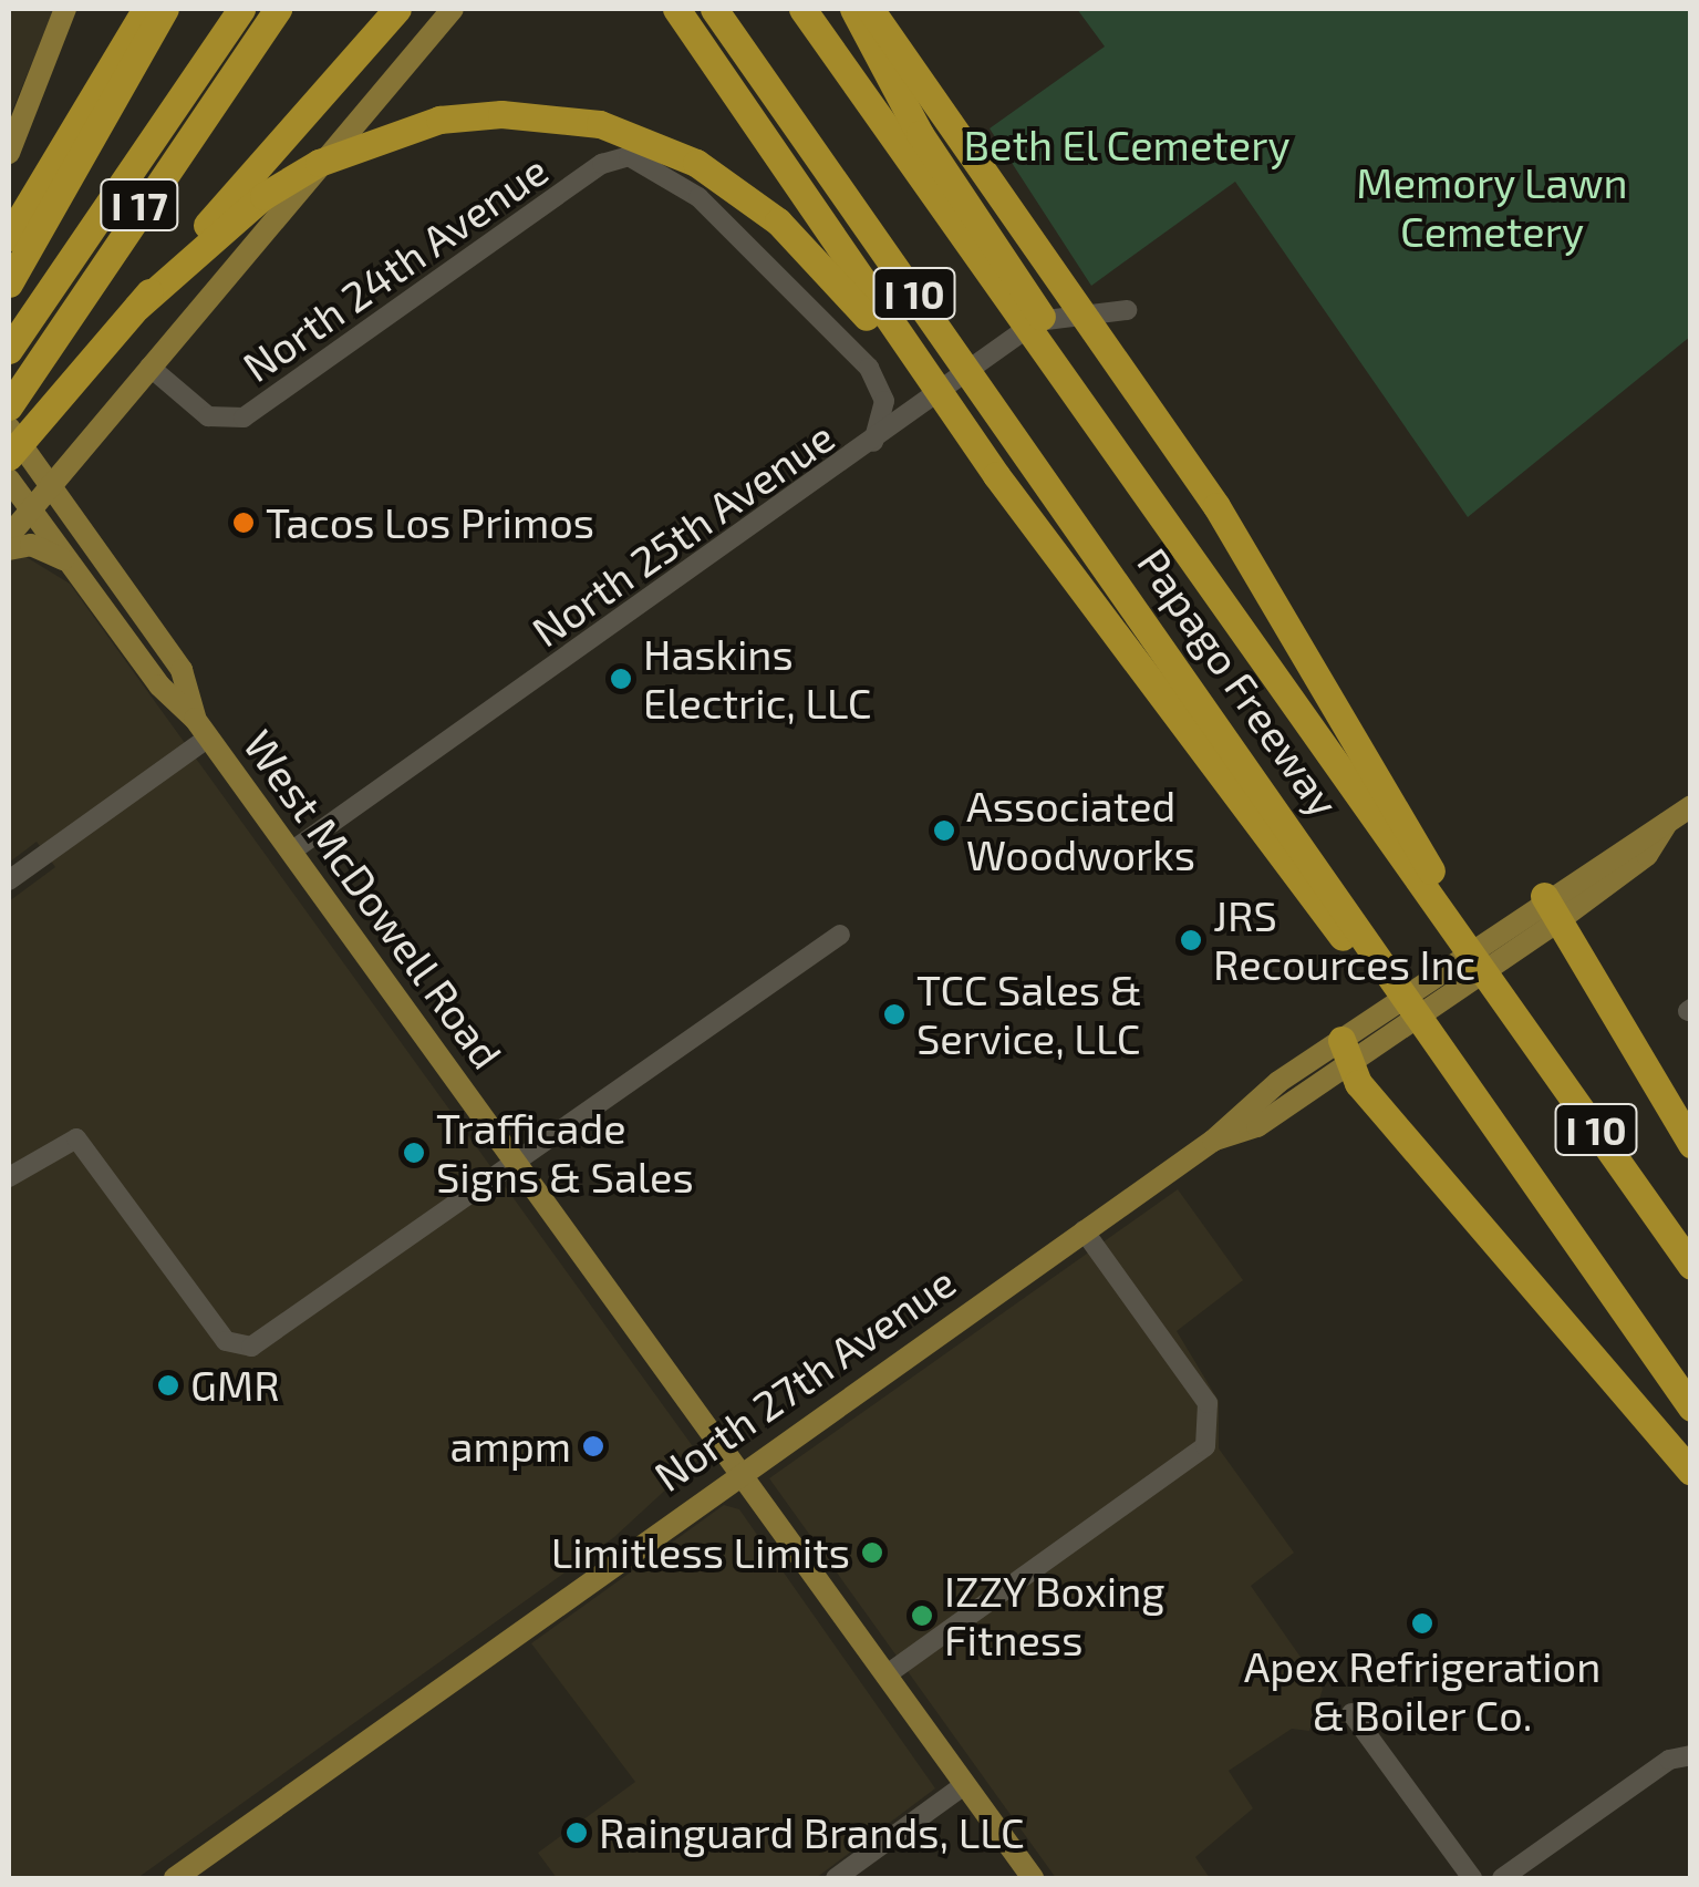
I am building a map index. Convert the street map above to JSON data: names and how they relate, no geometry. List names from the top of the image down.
{
  "streets": {
    "highway": ["I 17", "I 10", "Papago Freeway"],
    "main road": ["West McDowell Road", "North 27th Avenue"],
    "street": ["North 24th Avenue", "North 25th Avenue"]
  },
  "crossings": [
    ["North 24th Avenue", "North 25th Avenue"],
    ["North 25th Avenue", "West McDowell Road"],
    ["West McDowell Road", "North 27th Avenue"]
  ],
  "parks": ["Beth El Cemetery", "Memory Lawn Cemetery"],
  "places": [
    "Tacos Los Primos",
    "Haskins Electric, LLC",
    "Associated Woodworks",
    "JRS Recources Inc",
    "TCC Sales & Service, LLC",
    "Trafficade Signs & Sales",
    "GMR",
    "ampm",
    "Limitless Limits",
    "IZZY Boxing Fitness",
    "Apex Refrigeration & Boiler Co.",
    "Rainguard Brands, LLC"
  ]
}
